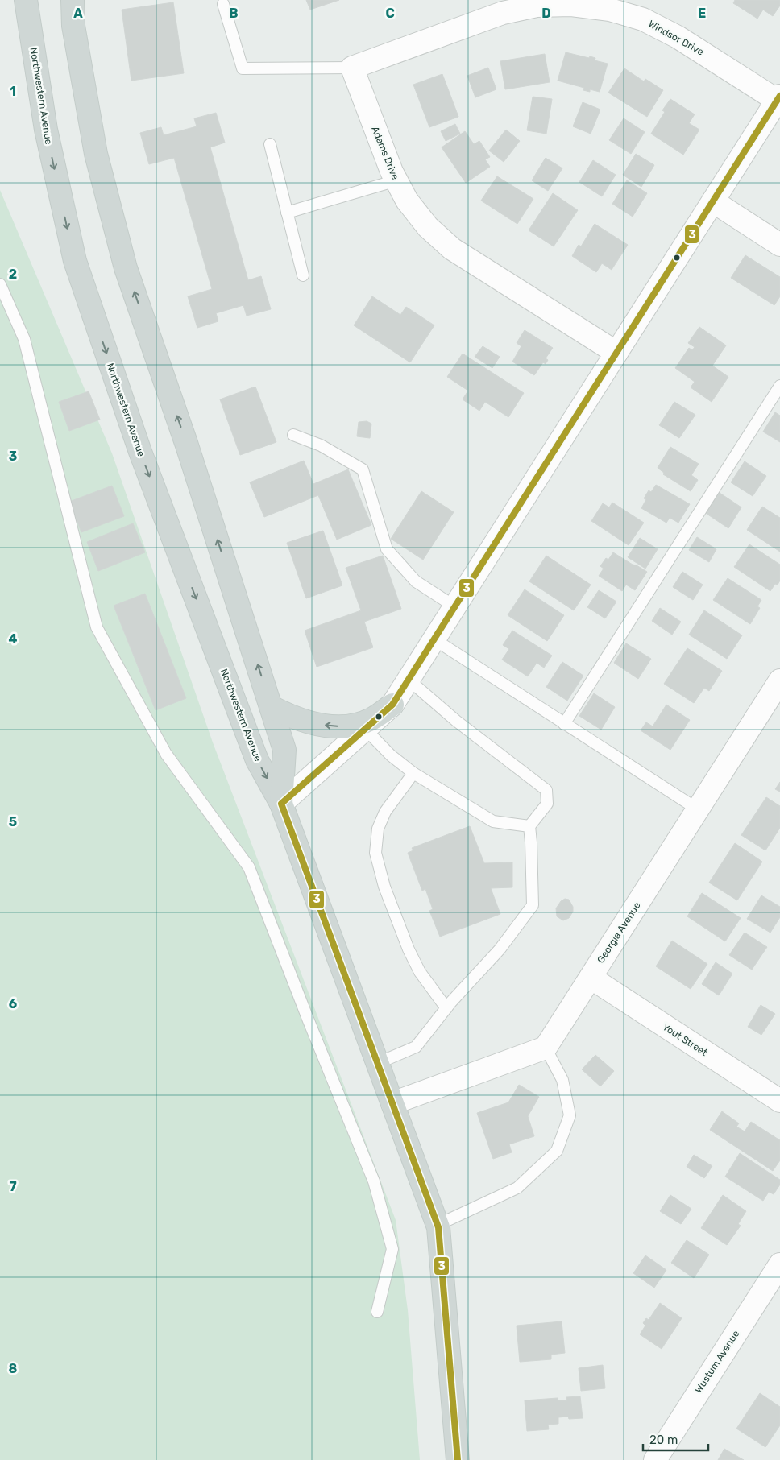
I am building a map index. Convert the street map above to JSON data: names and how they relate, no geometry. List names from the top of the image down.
{
  "streets": {
    "main road": ["Northwestern Avenue"],
    "street": [
      "Windsor Drive",
      "Adams Drive",
      "Georgia Avenue",
      "Yout Street",
      "Wustum Avenue"
    ]
  },
  "crossings": [
    ["Windsor Drive", "Adams Drive"],
    ["Georgia Avenue", "Yout Street"]
  ],
  "lines": ["transit line 3"],
  "scale_bar": "20 m",
  "grid": {
    "columns": [
      "A",
      "B",
      "C",
      "D",
      "E"
    ],
    "rows": [
      "1",
      "2",
      "3",
      "4",
      "5",
      "6",
      "7",
      "8"
    ]
  }
}
